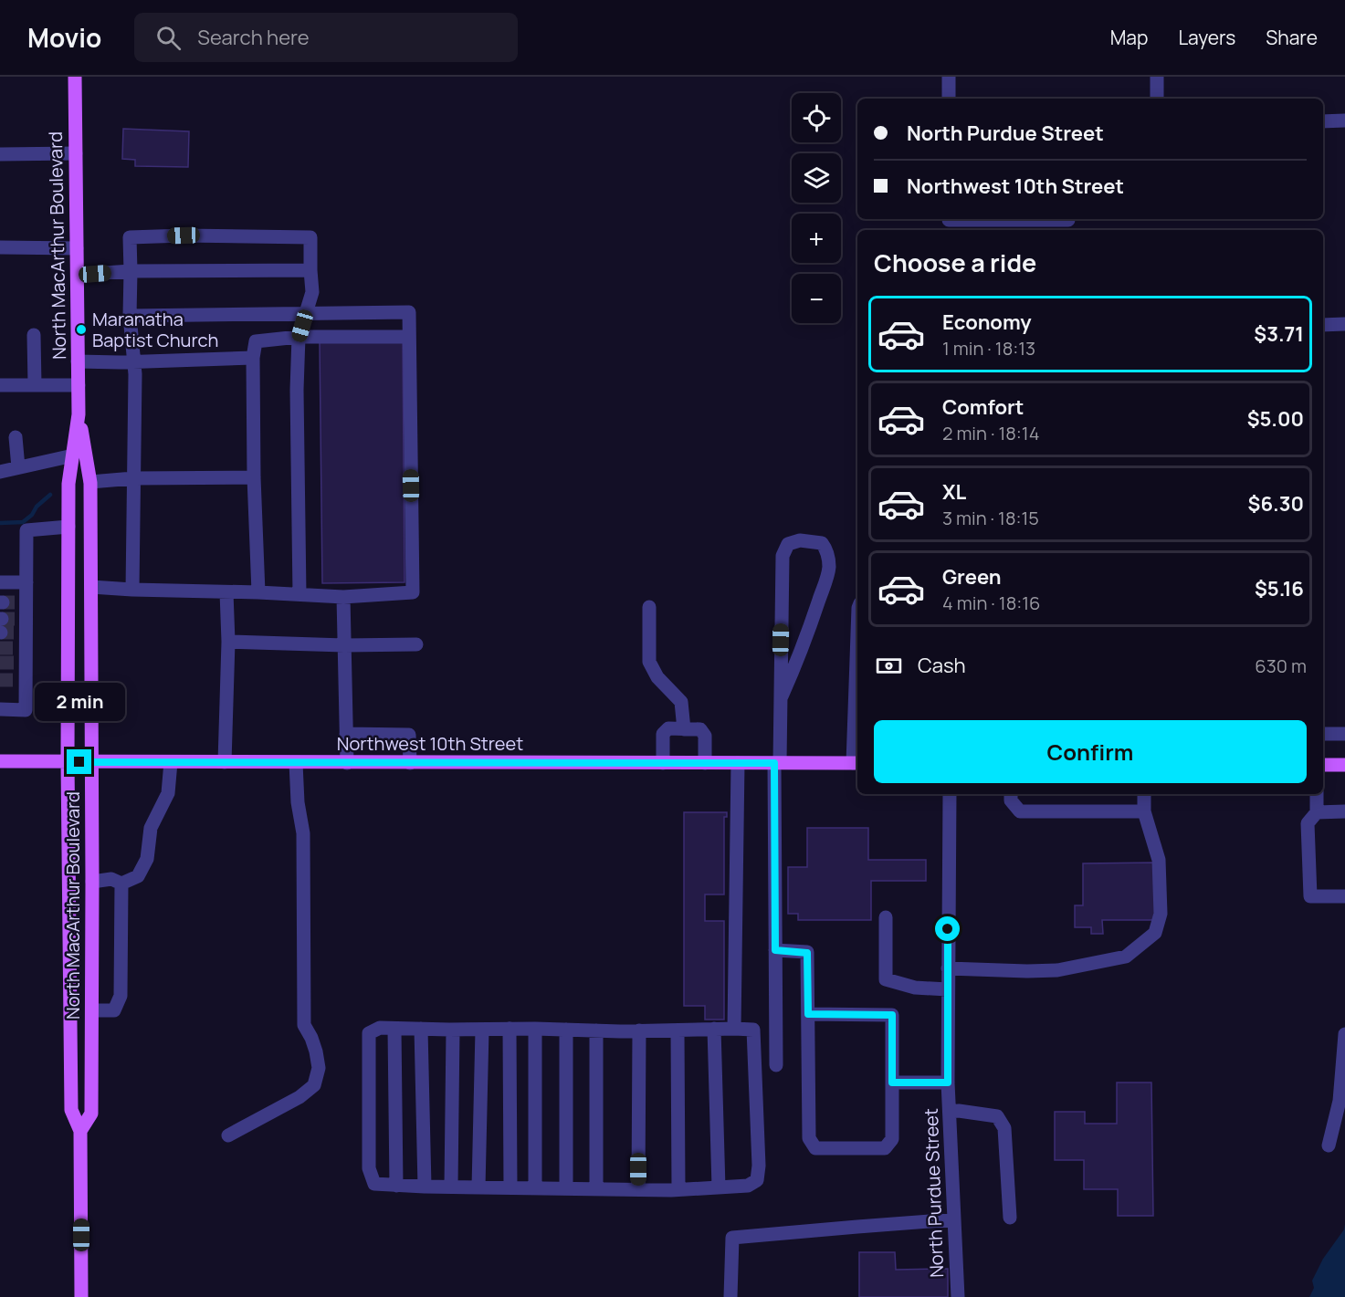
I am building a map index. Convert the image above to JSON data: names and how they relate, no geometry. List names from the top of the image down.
{
  "streets": {
    "main road": ["North MacArthur Boulevard", "Northwest 10th Street"],
    "street": ["North Purdue Street"]
  },
  "crossings": [
    ["North MacArthur Boulevard", "Northwest 10th Street"]
  ],
  "places": ["Maranatha Baptist Church"],
  "page": {
    "header": "Movio",
    "search": "Search here",
    "nav": ["Map", "Layers", "Share"],
    "map_buttons": ["+", "−"],
    "banner": ["North Purdue Street", "Northwest 10th Street"],
    "heading": "Choose a ride",
    "list": [
      {
        "name": "Economy",
        "note": "1 min · 18:13",
        "value": "$3.71"
      },
      {
        "name": "Comfort",
        "note": "2 min · 18:14",
        "value": "$5.00"
      },
      {
        "name": "XL",
        "note": "3 min · 18:15",
        "value": "$6.30"
      },
      {
        "name": "Green",
        "note": "4 min · 18:16",
        "value": "$5.16"
      }
    ],
    "pay": ["Cash", "630 m"],
    "bubble": "2 min",
    "buttons": "Confirm"
  }
}
